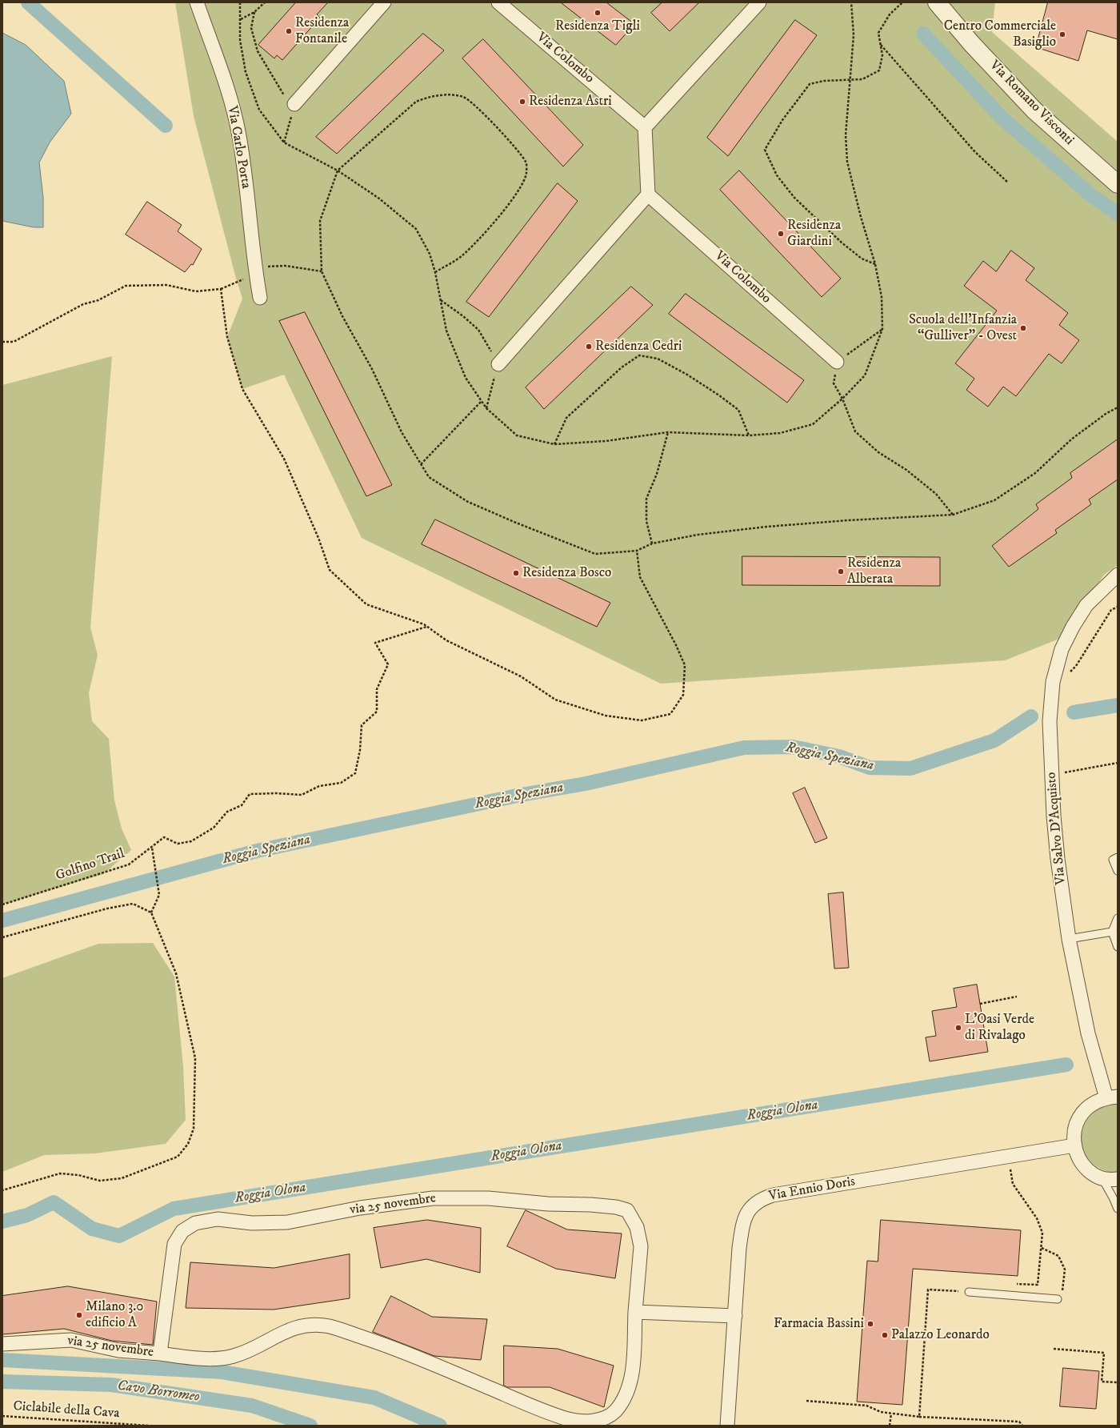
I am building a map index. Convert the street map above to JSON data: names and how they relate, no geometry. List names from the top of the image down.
{
  "streets": {
    "street": [
      "Via Colombo",
      "Via Romano Visconti",
      "Via Carlo Porta",
      "Via Salvo D'Acquisto",
      "Via Ennio Doris",
      "via 25 novembre"
    ],
    "path": ["Golfino Trail", "Ciclabile della Cava"]
  },
  "water": ["Roggia Speziana", "Roggia Olona", "Cavo Borromeo"],
  "places": [
    "Residenza Tigli",
    "Residenza Fontanile",
    "Centro Commerciale Basiglio",
    "Residenza Astri",
    "Residenza Giardini",
    "Scuola dell’Infanzia “Gulliver” - Ovest",
    "Residenza Cedri",
    "Residenza Alberata",
    "Residenza Bosco",
    "L'Oasi Verde di Rivalago",
    "Milano 3.0 edificio A",
    "Farmacia Bassini",
    "Palazzo Leonardo"
  ]
}
